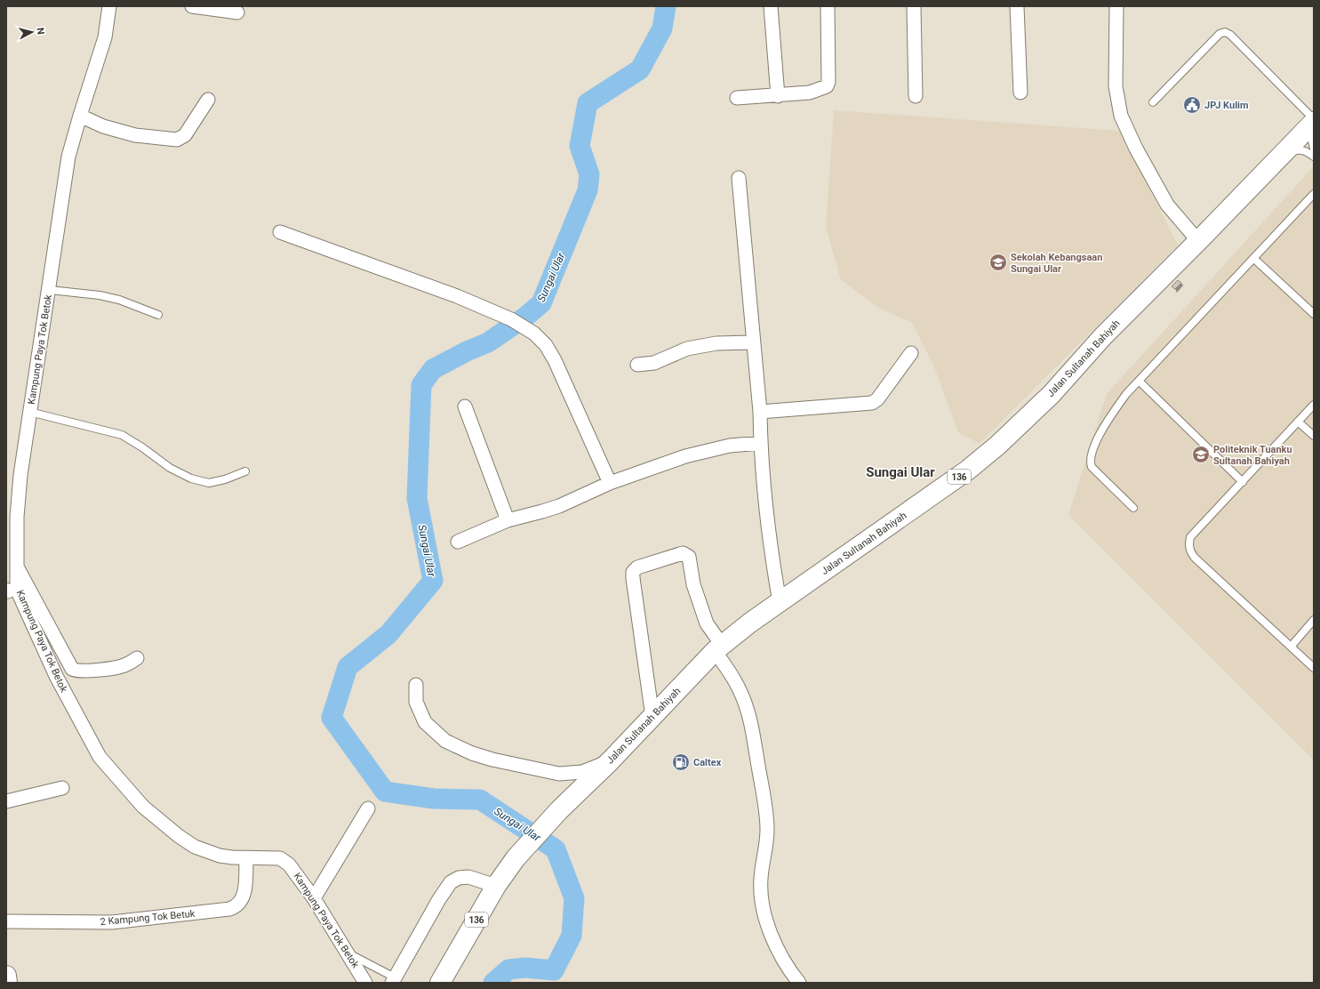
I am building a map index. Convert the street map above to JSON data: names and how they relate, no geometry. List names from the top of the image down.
{
  "streets": {
    "main road": ["Jalan Sultanah Bahiyah", "136"],
    "street": ["Kampung Paya Tok Betok", "2 Kampung Tok Betuk"]
  },
  "crossings": [
    ["Kampung Paya Tok Betok", "2 Kampung Tok Betuk"]
  ],
  "districts": ["Sungai Ular"],
  "water": ["Sungai Ular"],
  "places": {
    "public building": ["JPJ Kulim"],
    "school or university": ["Sekolah Kebangsaan Sungai Ular", "Politeknik Tuanku Sultanah Bahiyah"],
    "fuel station": ["Caltex"]
  },
  "north": "right"
}
